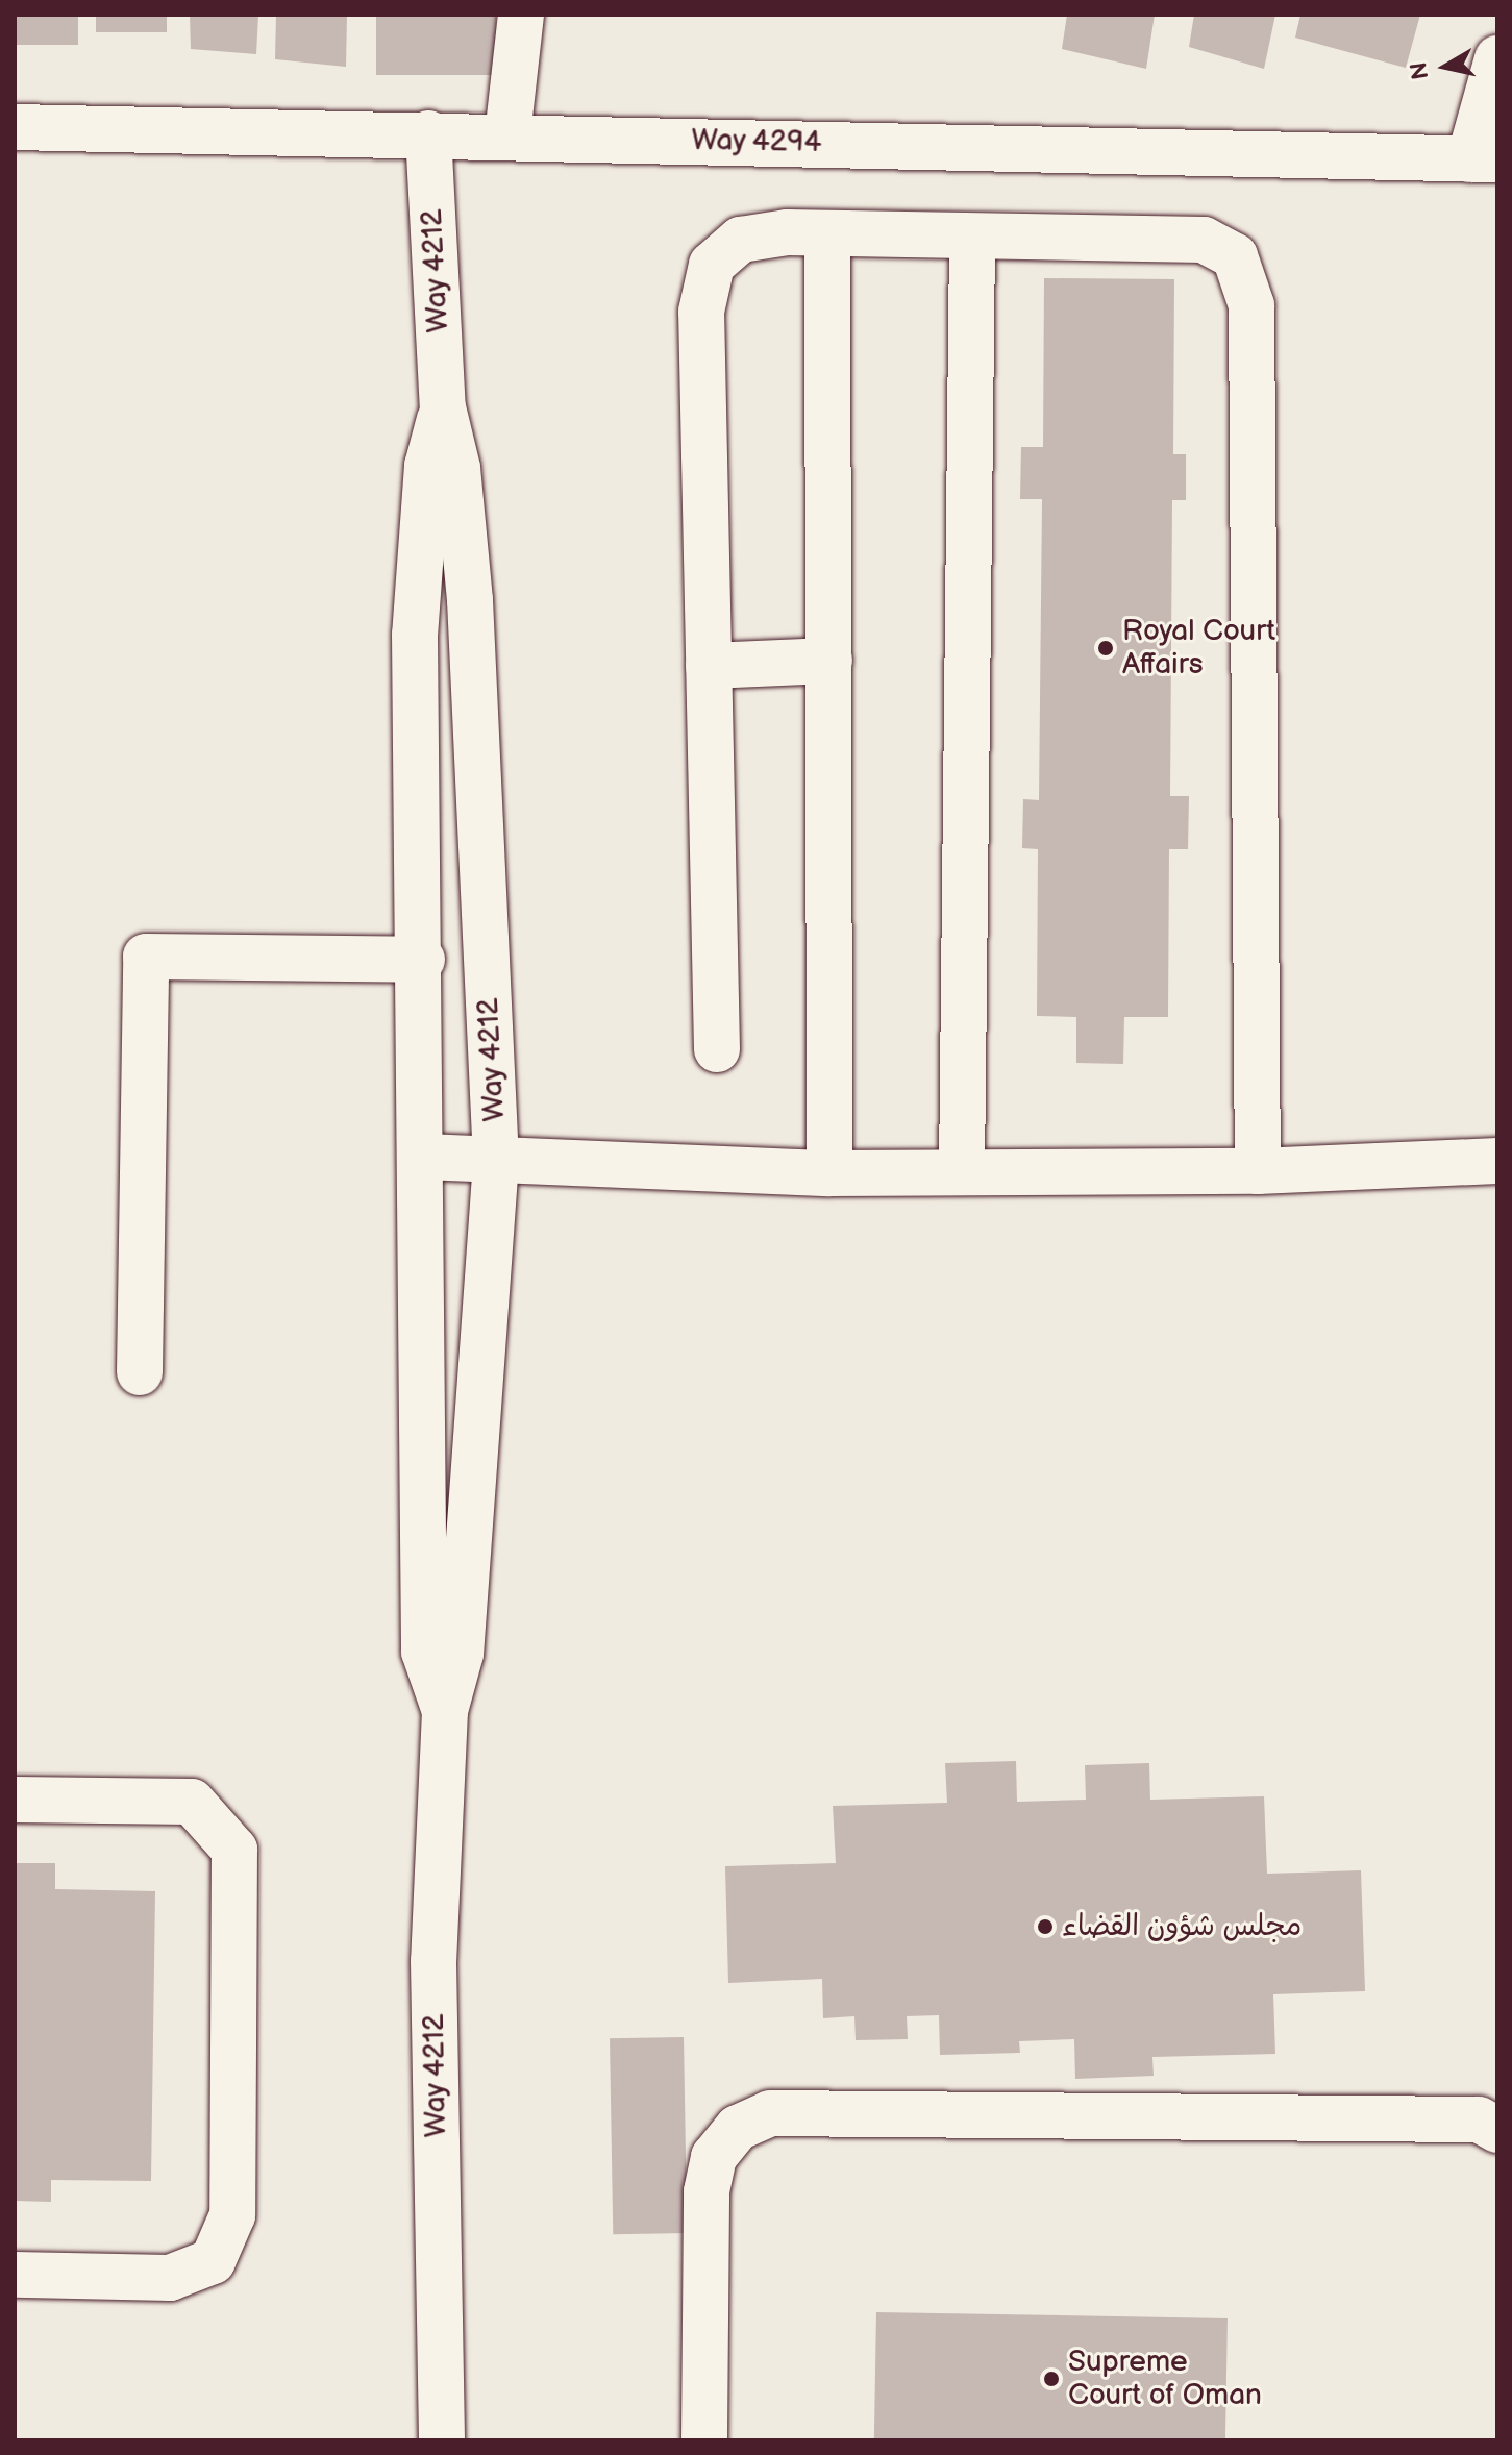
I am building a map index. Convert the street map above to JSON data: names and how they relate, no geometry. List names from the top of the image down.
{
  "streets": {
    "street": ["Way 4294", "Way 4212"]
  },
  "crossings": [
    ["Way 4294", "Way 4212"]
  ],
  "places": ["Royal Court Affairs", "مجلس شؤون القضاء", "Supreme Court of Oman"],
  "north": "left"
}
